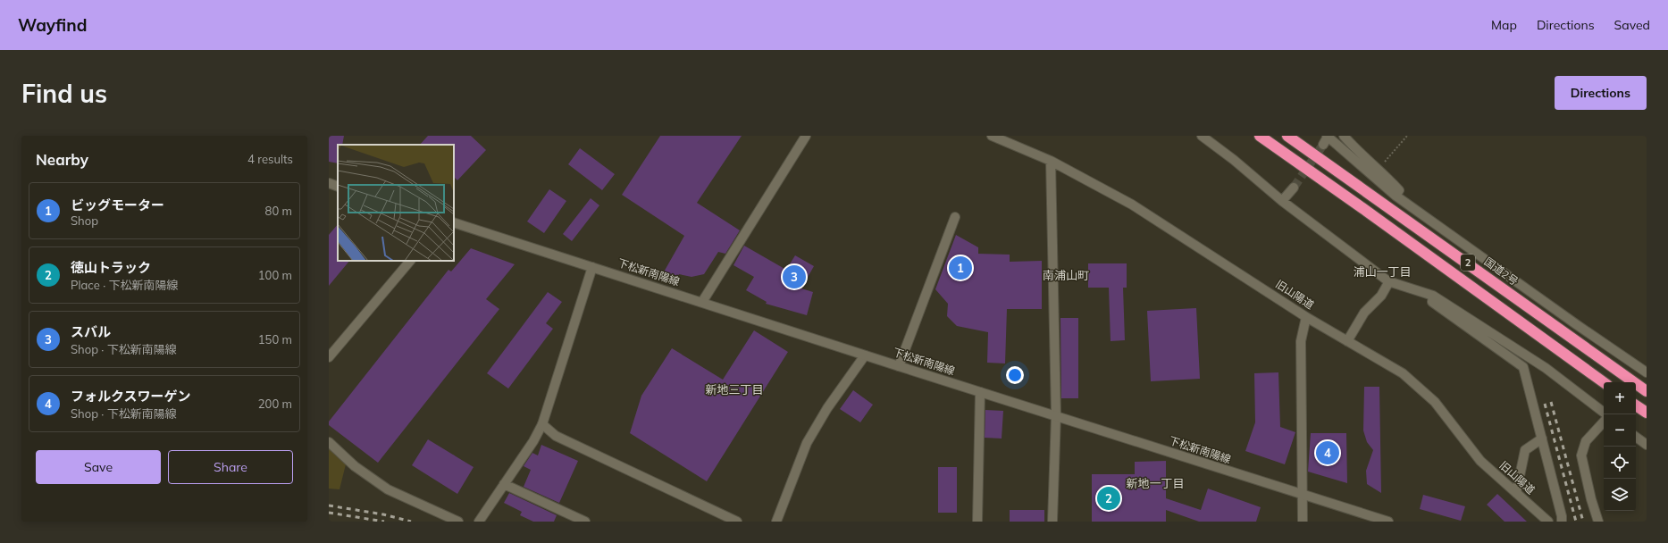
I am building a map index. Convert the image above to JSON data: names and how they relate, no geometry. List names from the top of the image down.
{
  "streets": {
    "highway": ["2", "国道2号"],
    "street": ["下松新南陽線", "旧山陽道"]
  },
  "districts": [
    "浦山一丁目",
    "南浦山町",
    "新地三丁目",
    "新地一丁目"
  ],
  "page": {
    "header": "Wayfind",
    "nav": ["Map", "Directions", "Saved"],
    "buttons": [
      "Directions",
      ["Save", "Share"]
    ],
    "title": "Find us",
    "heading": ["Nearby", "4 results"],
    "list": [
      {
        "mark": "1",
        "name": "ビッグモーター",
        "note": "Shop",
        "value": "80 m"
      },
      {
        "mark": "2",
        "name": "徳山トラック",
        "note": "Place · 下松新南陽線",
        "value": "100 m"
      },
      {
        "mark": "3",
        "name": "スバル",
        "note": "Shop · 下松新南陽線",
        "value": "150 m"
      },
      {
        "mark": "4",
        "name": "フォルクスワーゲン",
        "note": "Shop · 下松新南陽線",
        "value": "200 m"
      }
    ],
    "pins": [
      "1",
      "3",
      "4",
      "2"
    ],
    "map_buttons": ["+", "−"]
  }
}
